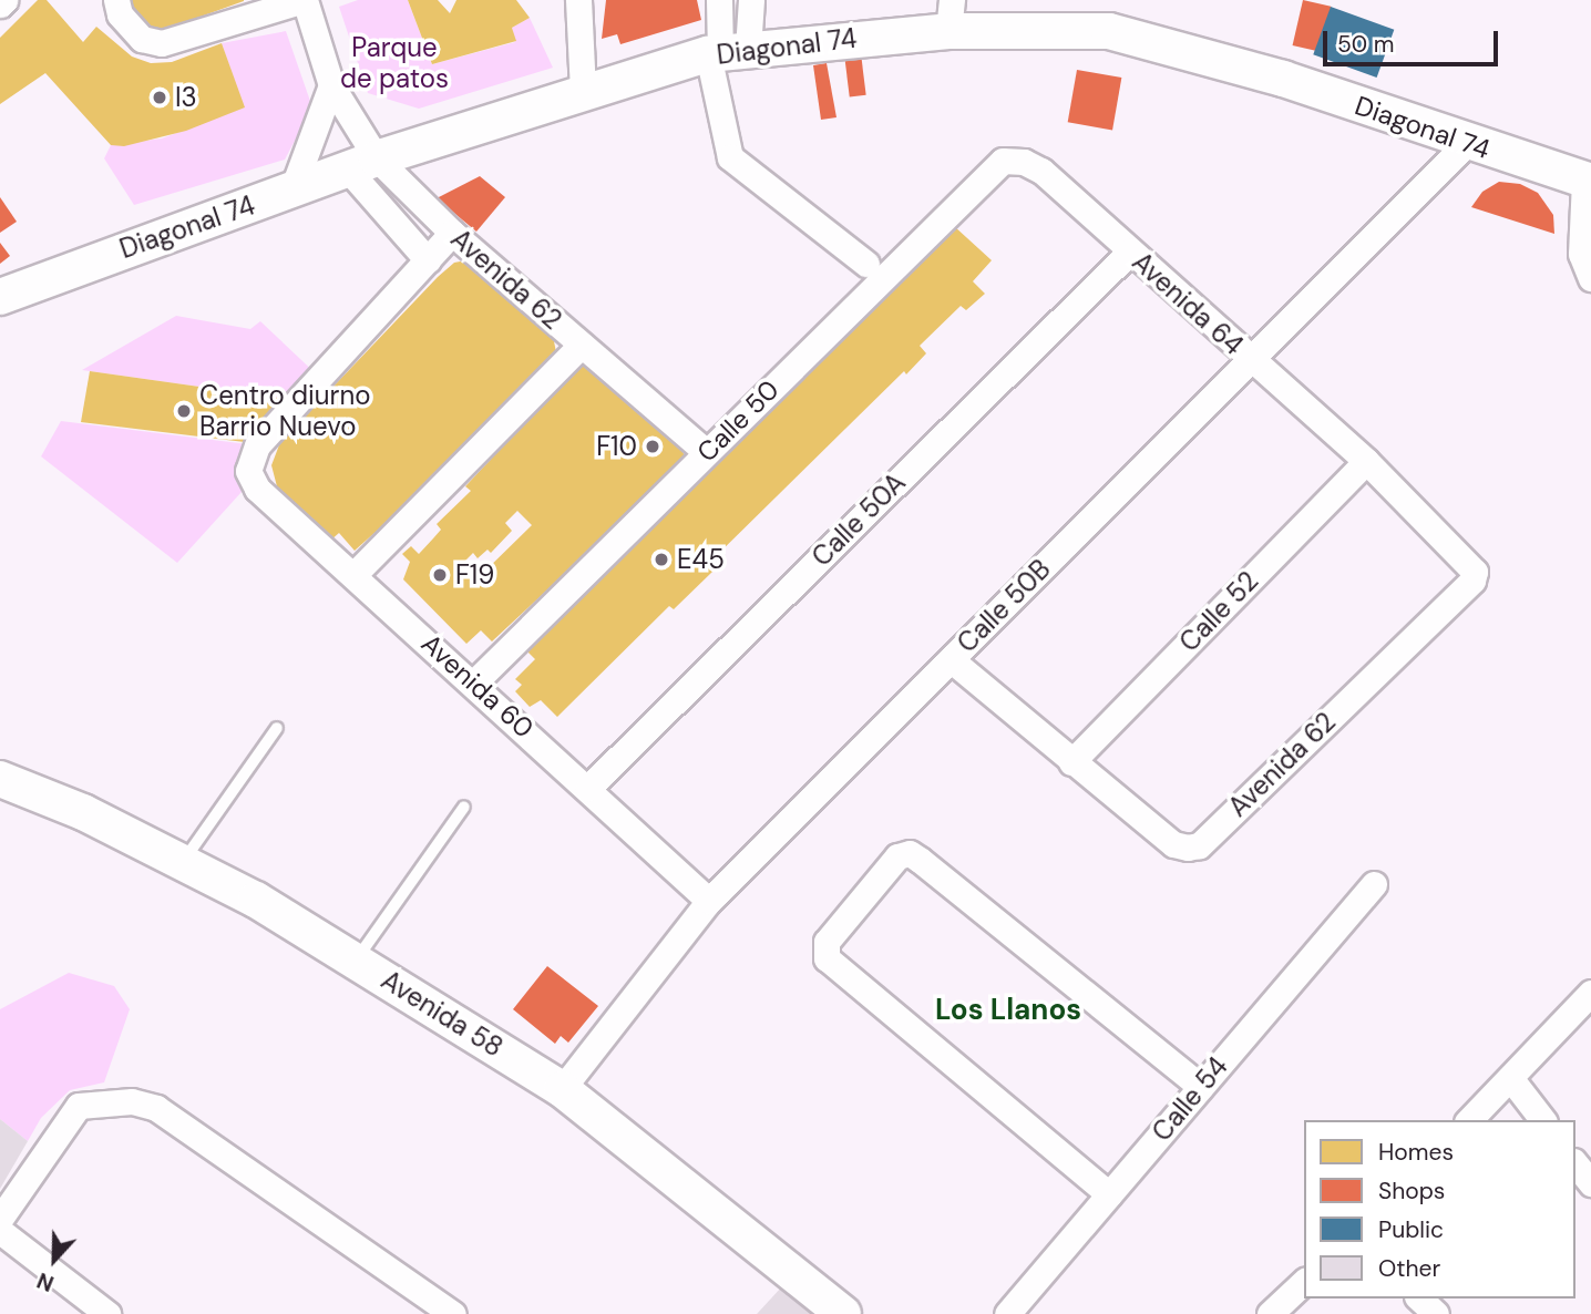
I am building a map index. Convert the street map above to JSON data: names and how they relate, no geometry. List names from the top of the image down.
{
  "streets": {
    "street": [
      "Diagonal 74",
      "Avenida 62",
      "Avenida 64",
      "Calle 50",
      "Calle 50A",
      "Calle 50B",
      "Calle 52",
      "Avenida 60",
      "Avenida 58",
      "Calle 54"
    ]
  },
  "crossings": [
    ["Diagonal 74", "Avenida 62"],
    ["Diagonal 74", "Calle 50B"],
    ["Avenida 62", "Avenida 64"],
    ["Avenida 62", "Calle 50"],
    ["Avenida 62", "Calle 50B"],
    ["Avenida 62", "Calle 52"],
    ["Avenida 62", "Avenida 60"],
    ["Avenida 64", "Calle 50"],
    ["Avenida 64", "Calle 50A"],
    ["Avenida 64", "Calle 50B"],
    ["Avenida 64", "Calle 52"],
    ["Calle 50", "Avenida 60"],
    ["Calle 50A", "Avenida 60"],
    ["Calle 50B", "Avenida 60"],
    ["Calle 50B", "Avenida 58"]
  ],
  "districts": ["Los Llanos"],
  "parks": ["Parque de patos"],
  "places": [
    "I3",
    "Centro diurno Barrio Nuevo",
    "F10",
    "E45",
    "F19"
  ],
  "legend": [
    "Homes",
    "Shops",
    "Public",
    "Other"
  ],
  "scale_bar": "50 m",
  "north": "bottom"
}
